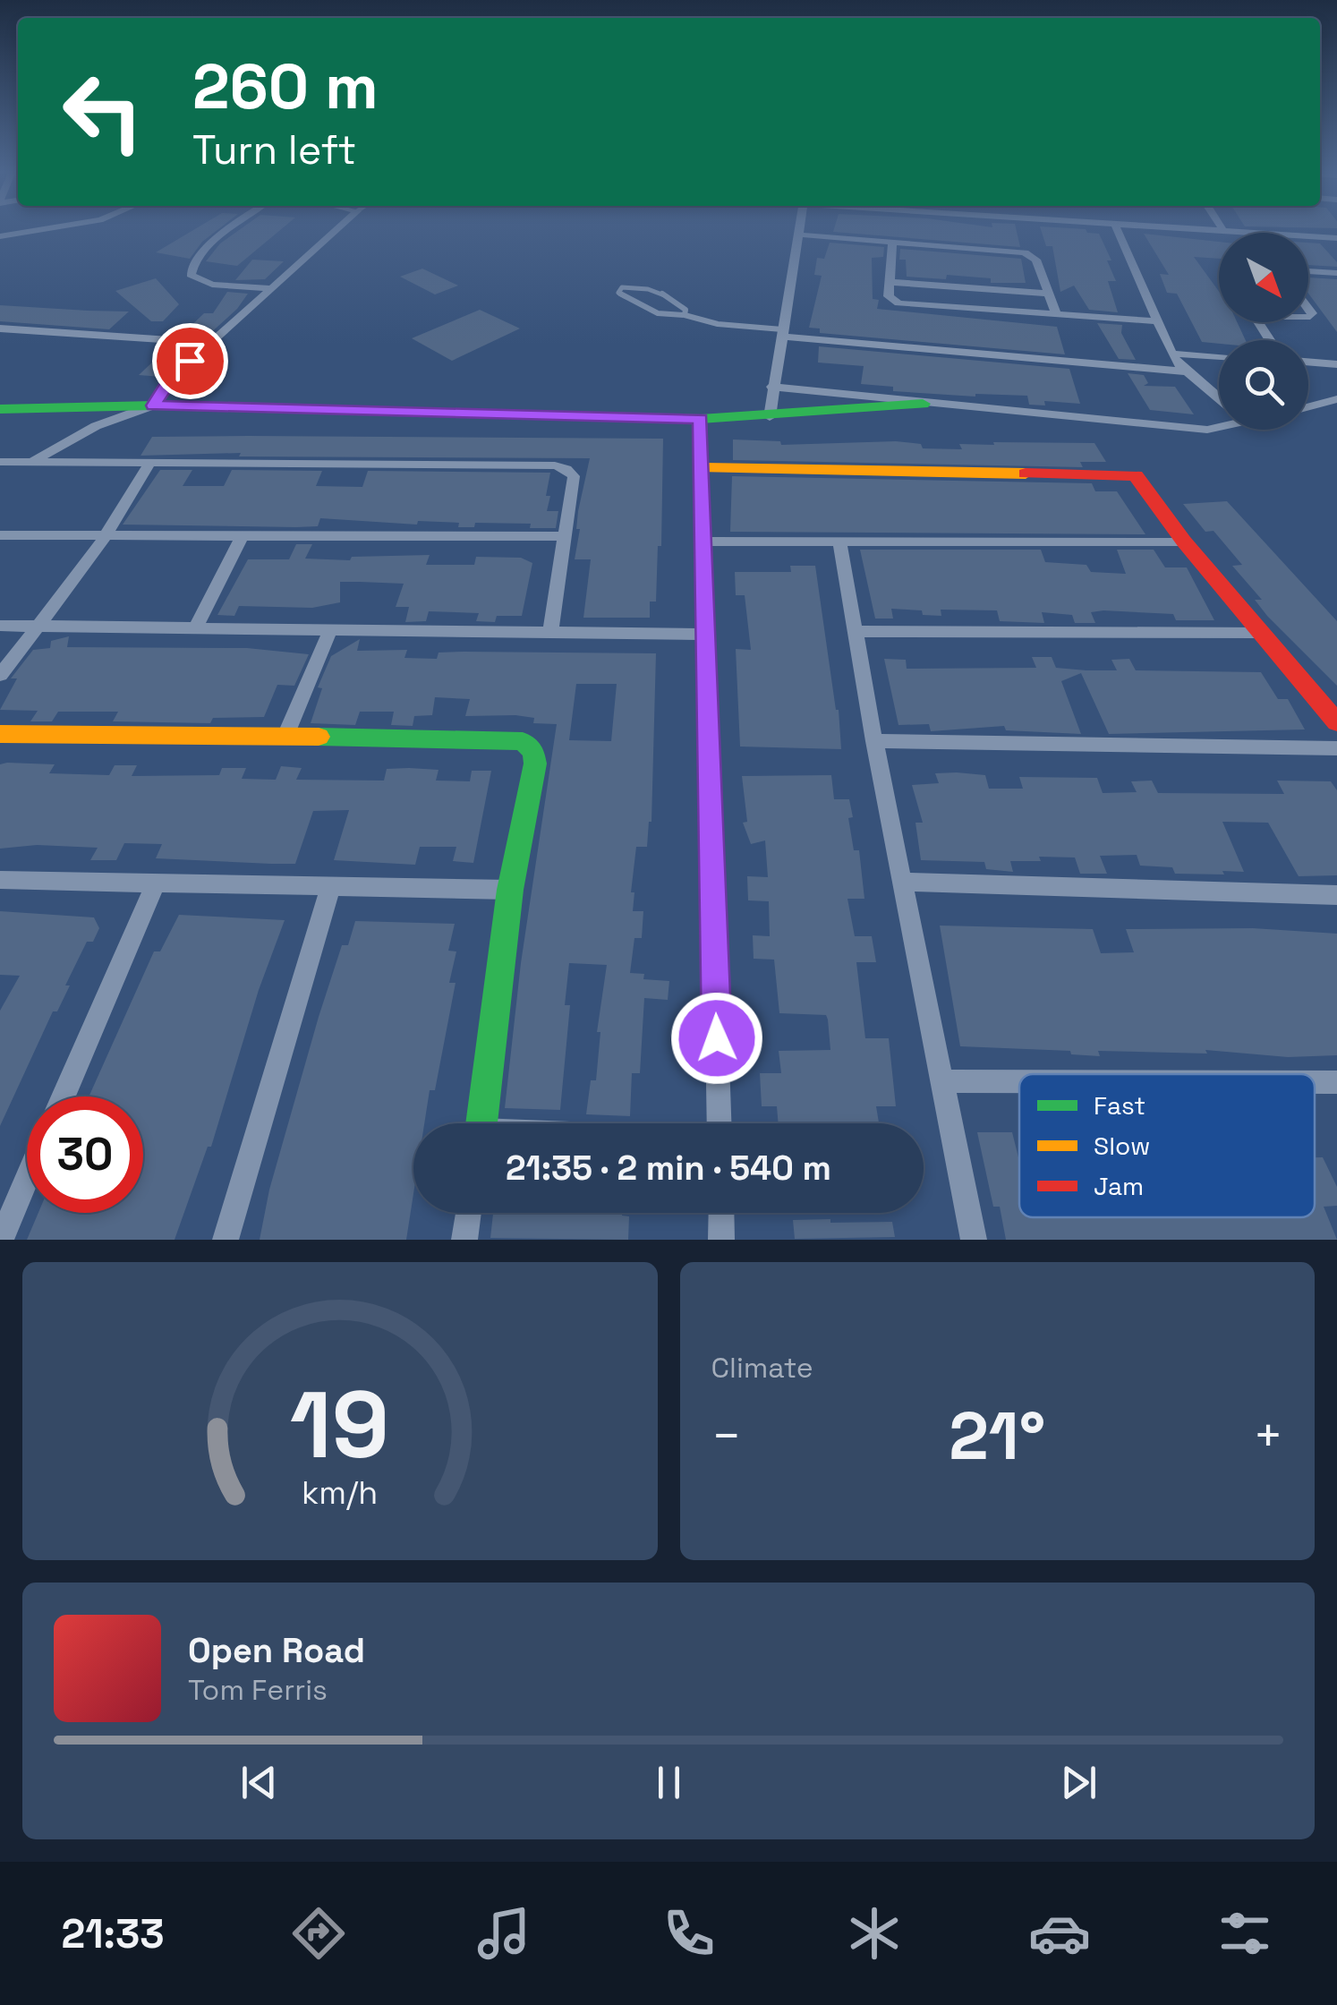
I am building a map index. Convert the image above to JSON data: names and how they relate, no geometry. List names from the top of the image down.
{
  "legend": ["Fast", "Slow", "Jam"],
  "north": "bottom right",
  "page": {
    "turn": ["260 m", "Turn left"],
    "limit": "30",
    "trip": "21:35 · 2 min · 540 m",
    "tile": "Climate",
    "heat": ["−", "21°", "+"],
    "song": ["Open Road", "Tom Ferris"],
    "tabs": "21:33",
    "gauge": ["19", "km/h"]
  }
}
